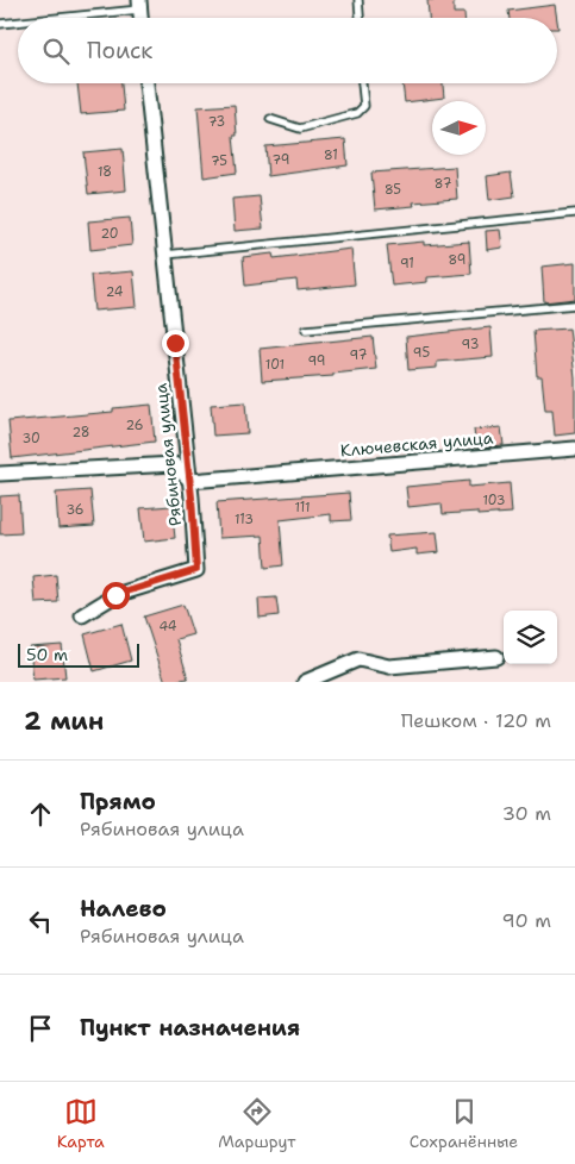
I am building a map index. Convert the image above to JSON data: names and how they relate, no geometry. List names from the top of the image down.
{
  "streets": {
    "street": ["Ключевская улица", "Рябиновая улица"]
  },
  "crossings": [
    ["Ключевская улица", "Рябиновая улица"]
  ],
  "house_numbers": [
    "73",
    "81",
    "79",
    "75",
    "18",
    "87",
    "85",
    "20",
    "89",
    "91",
    "24",
    "93",
    "95",
    "97",
    "99",
    "101",
    "26",
    "28",
    "30",
    "103",
    "111",
    "36",
    "113",
    "44"
  ],
  "scale_bar": "50 m",
  "north": "right",
  "page": {
    "search": "Поиск",
    "scale": "50 m",
    "heading": ["2 мин", "Пешком · 120 m"],
    "list": [
      ["Прямо", "Рябиновая улица", "30 m"],
      ["Налево", "Рябиновая улица", "90 m"],
      "Пункт назначения"
    ],
    "nav": ["Карта", "Маршрут", "Сохранённые"]
  }
}
